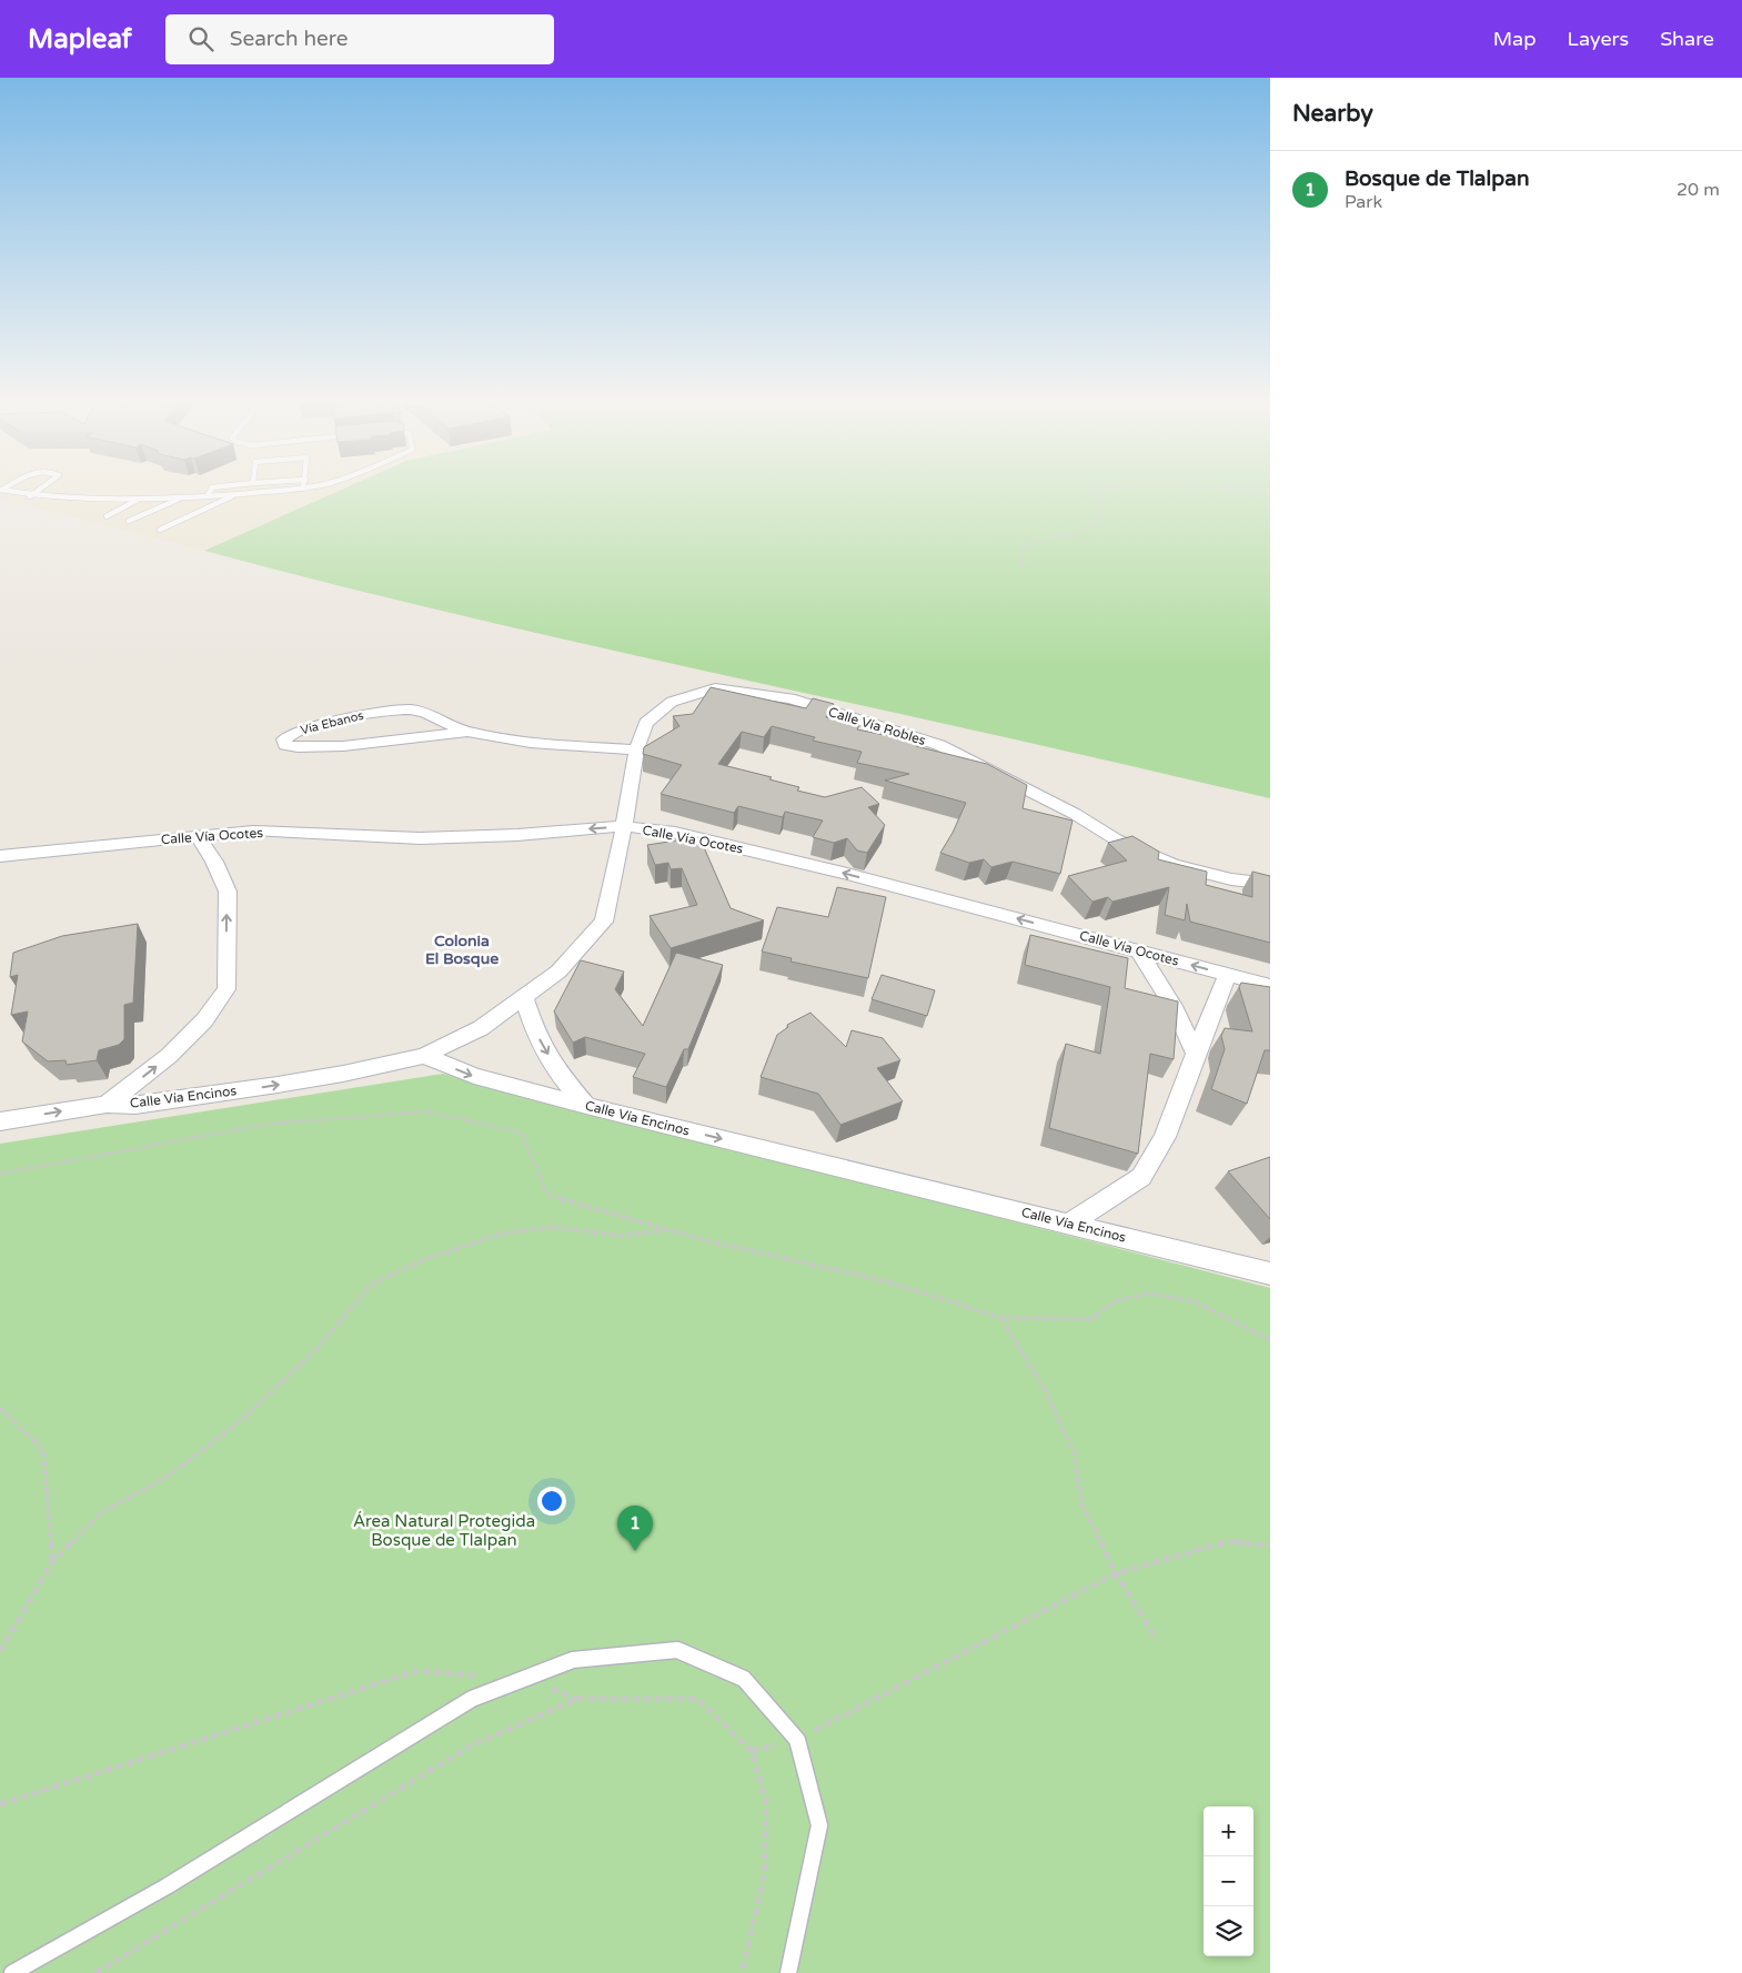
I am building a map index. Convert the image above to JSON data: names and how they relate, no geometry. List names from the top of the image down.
{
  "streets": {
    "street": [
      "Vía Ebanos",
      "Calle Vía Robles",
      "Calle Vía Ocotes",
      "Calle Vía Encinos"
    ]
  },
  "crossings": [
    ["Vía Ebanos", "Calle Vía Robles"],
    ["Calle Vía Robles", "Calle Vía Ocotes"],
    ["Calle Vía Robles", "Calle Vía Encinos"]
  ],
  "one_way": ["Calle Vía Ocotes", "Calle Vía Encinos"],
  "districts": ["Colonia El Bosque"],
  "parks": ["Área Natural Protegida Bosque de Tlalpan"],
  "page": {
    "header": "Mapleaf",
    "search": "Search here",
    "nav": ["Map", "Layers", "Share"],
    "heading": "Nearby",
    "list": [
      {
        "mark": "1",
        "name": "Bosque de Tlalpan",
        "note": "Park",
        "value": "20 m"
      }
    ],
    "pins": "1",
    "map_buttons": ["+", "−"]
  }
}
